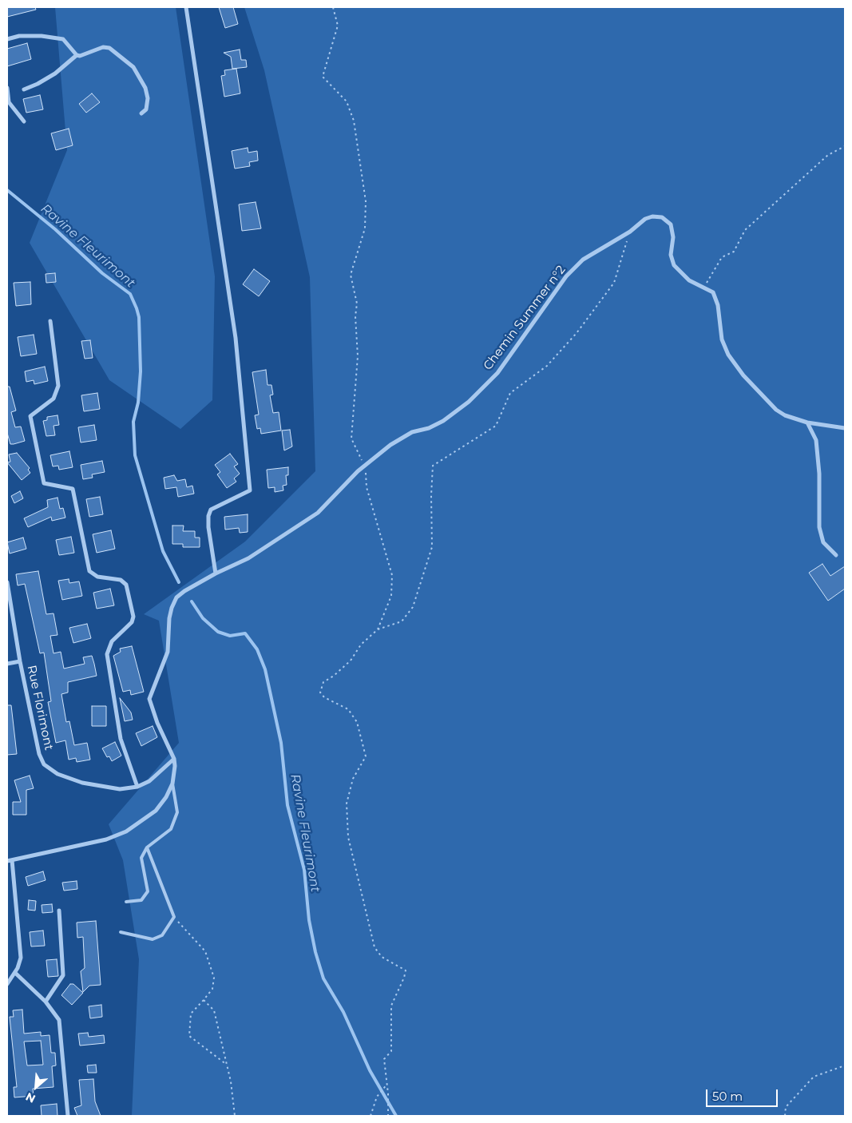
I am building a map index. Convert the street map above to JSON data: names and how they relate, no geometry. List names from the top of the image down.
{
  "streets": {
    "street": ["Chemin Summer n°2", "Rue Florimont"]
  },
  "crossings": [
    ["Chemin Summer n°2", "Rue Florimont"]
  ],
  "water": ["Ravine Fleurimont"],
  "scale_bar": "50 m",
  "north": "bottom left"
}
